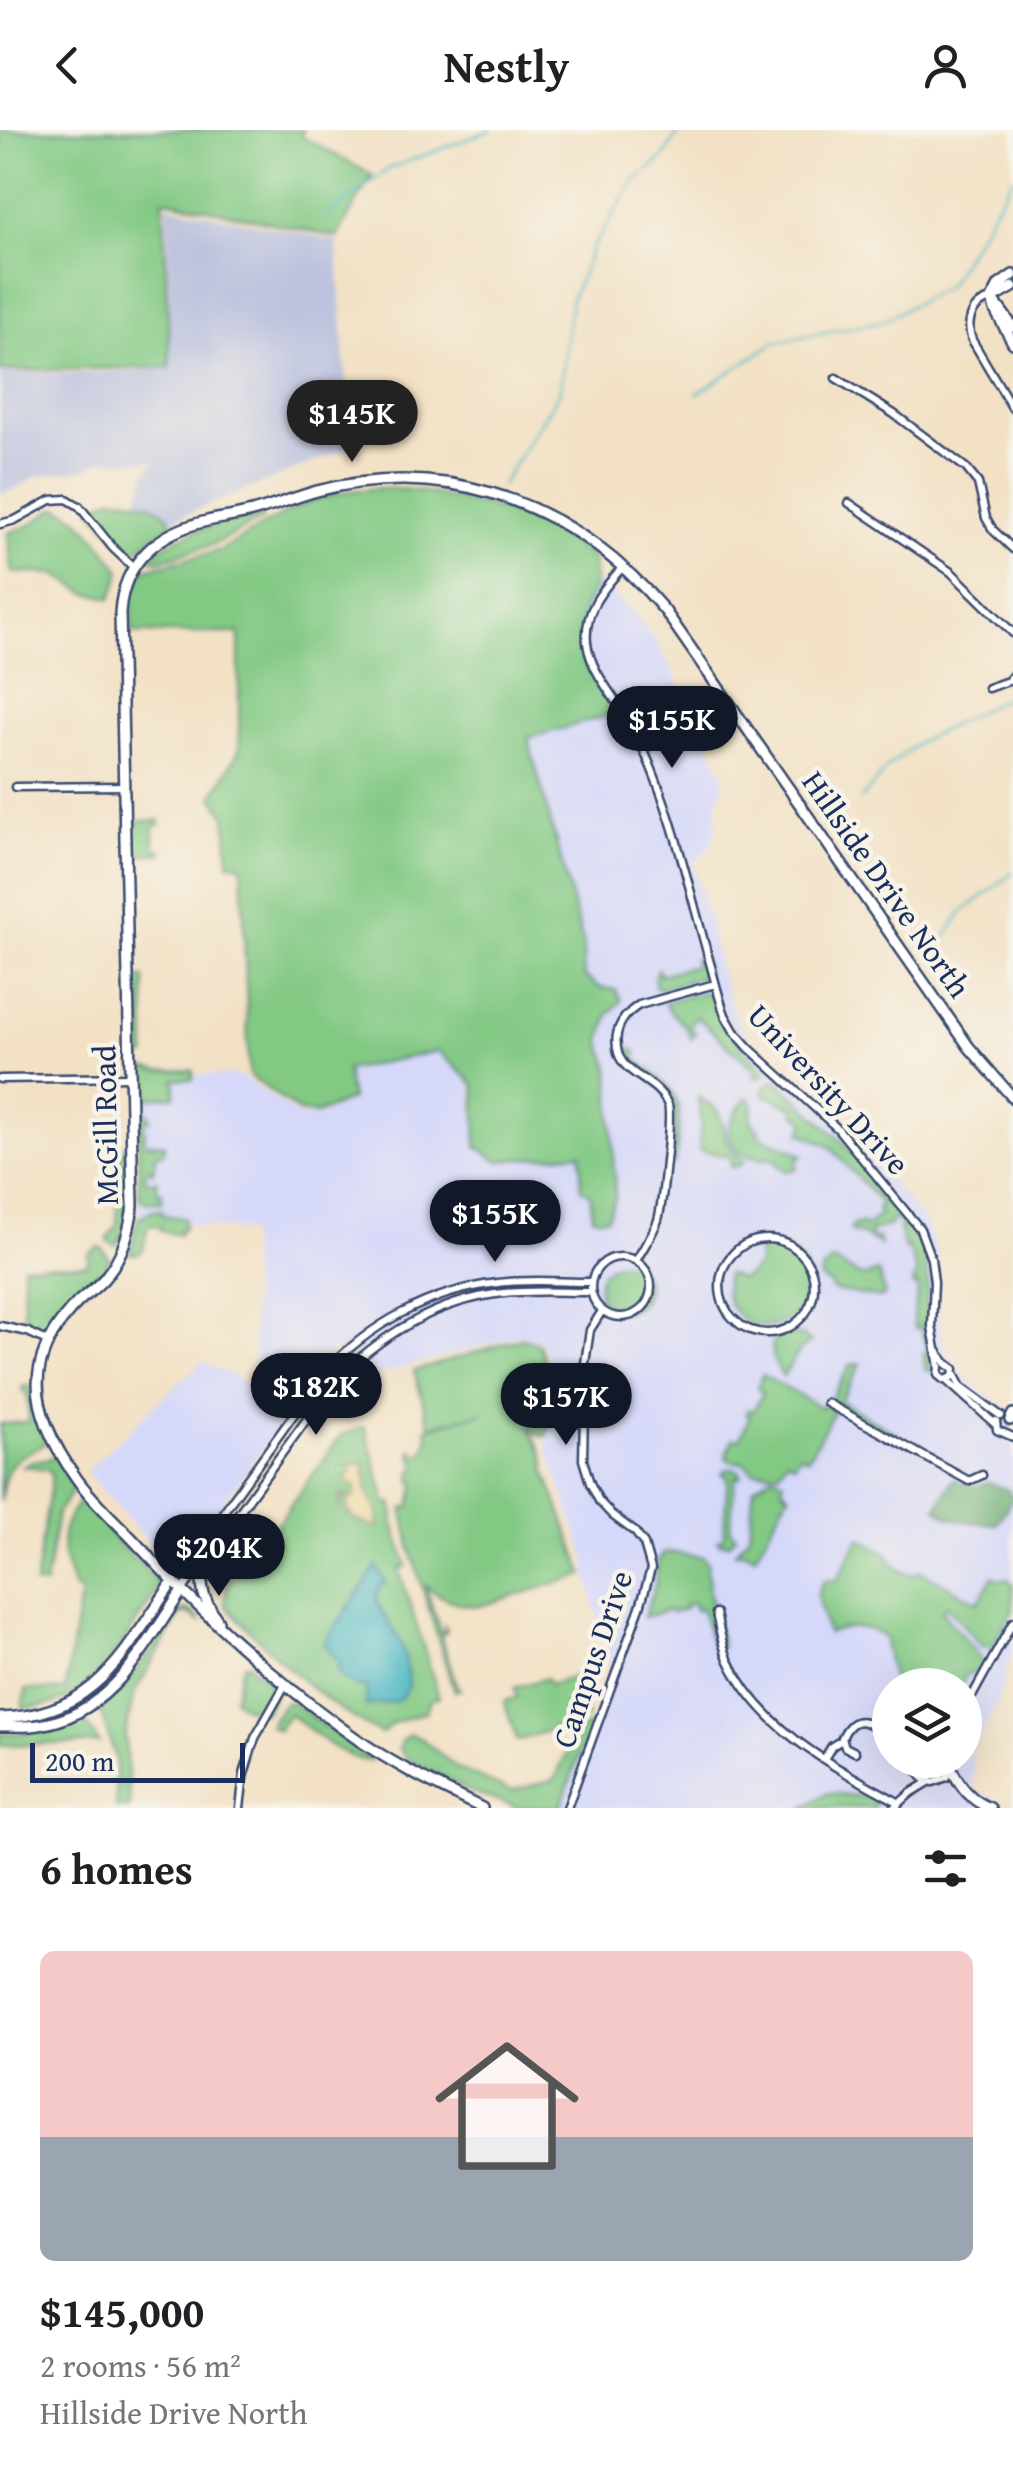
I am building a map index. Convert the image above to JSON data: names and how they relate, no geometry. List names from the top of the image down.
{
  "streets": {
    "street": [
      "Hillside Drive North",
      "University Drive",
      "McGill Road",
      "Campus Drive"
    ]
  },
  "crossings": [
    ["Hillside Drive North", "McGill Road"],
    ["University Drive", "Campus Drive"]
  ],
  "scale_bar": "200 m",
  "page": {
    "header": "Nestly",
    "price": [
      "$145K",
      "$155K",
      "$155K",
      "$182K",
      "$157K",
      "$204K"
    ],
    "scale": "200 m",
    "heading": "6 homes",
    "list": [
      {
        "name": "$145,000",
        "note": "2 rooms · 56 m² · Hillside Drive North"
      }
    ]
  }
}
